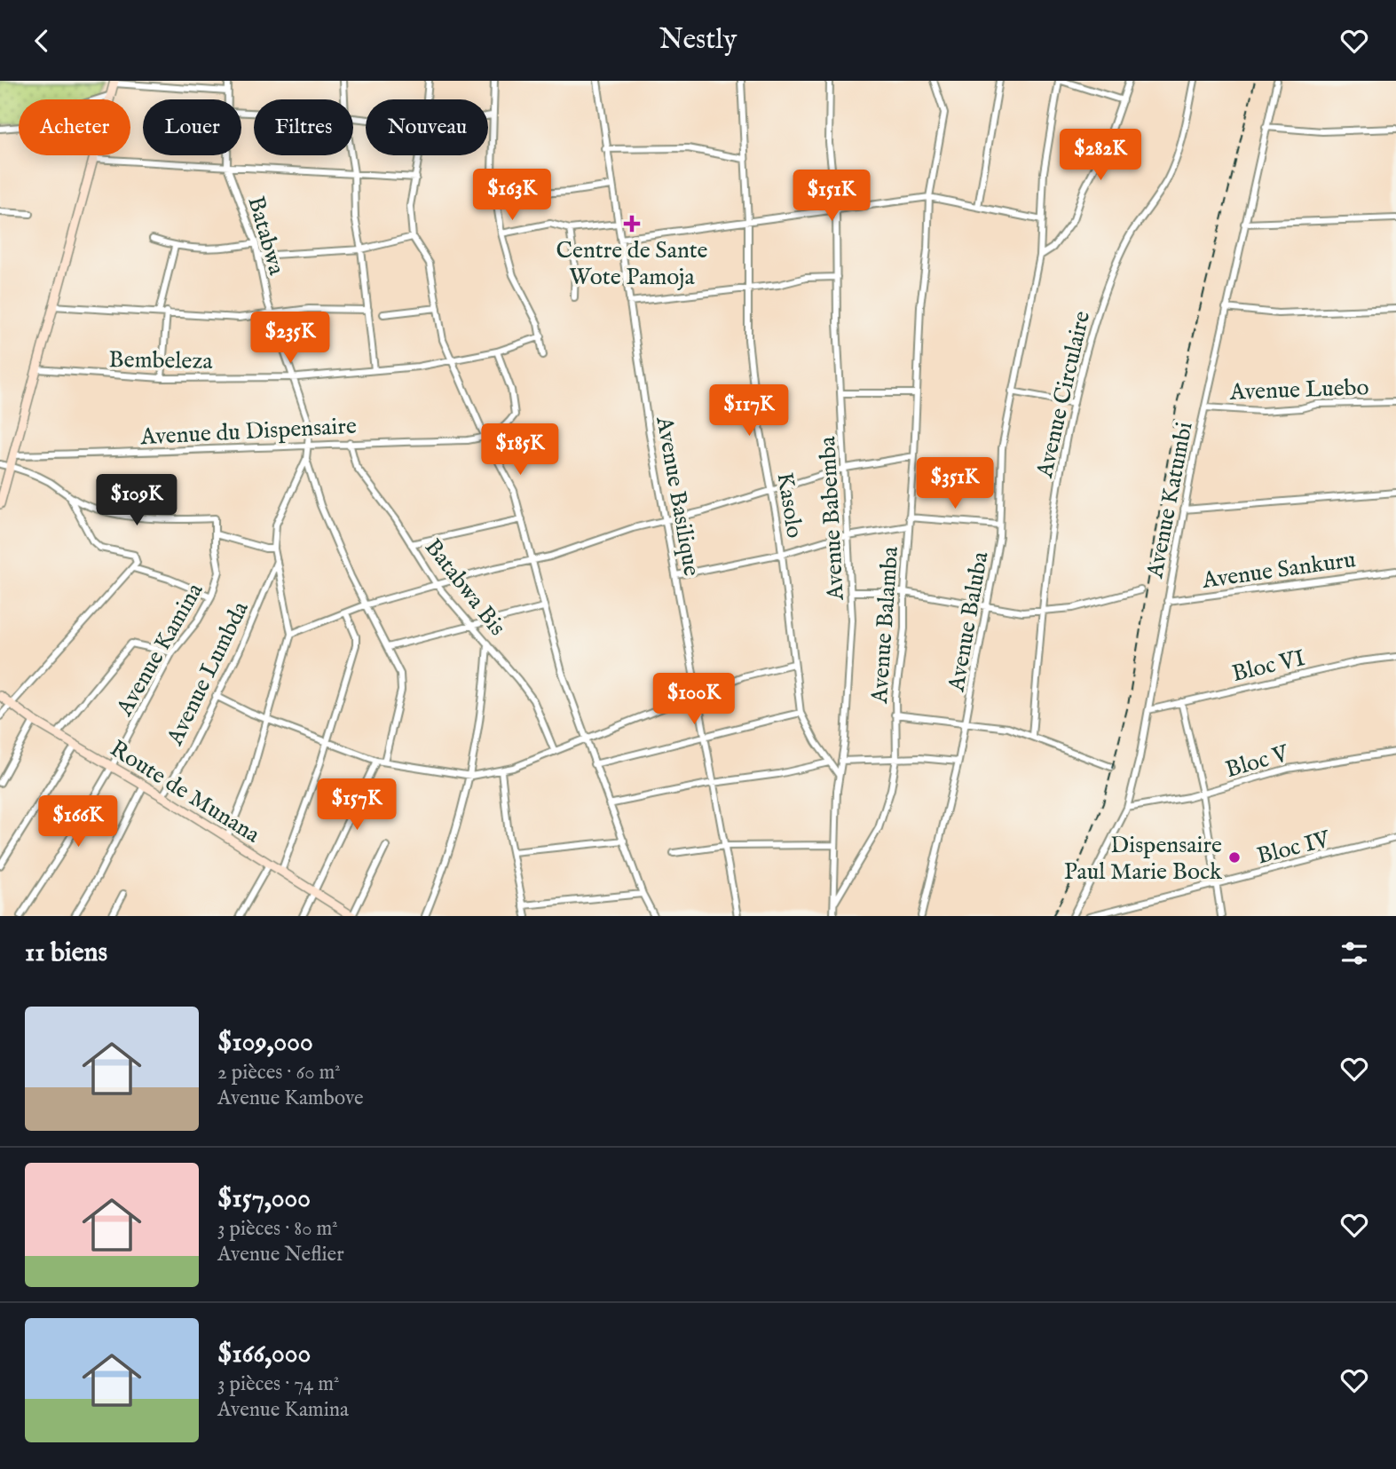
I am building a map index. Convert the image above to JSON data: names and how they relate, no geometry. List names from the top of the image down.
{
  "streets": {
    "main road": ["Route de Munana"],
    "street": [
      "Batabwa",
      "Bembeleza",
      "Avenue Luebo",
      "Avenue Circulaire",
      "Avenue du Dispensaire",
      "Avenue Basilique",
      "Avenue Katumbi",
      "Kasolo",
      "Avenue Babemba",
      "Avenue Sankuru",
      "Batabwa Bis",
      "Avenue Baluba",
      "Avenue Balamba",
      "Avenue Kamina",
      "Bloc VI",
      "Avenue Lumbda",
      "Bloc V",
      "Bloc IV"
    ]
  },
  "crossings": [
    ["Batabwa", "Bembeleza"],
    ["Batabwa", "Avenue du Dispensaire"],
    ["Avenue Luebo", "Avenue Katumbi"],
    ["Avenue du Dispensaire", "Batabwa Bis"],
    ["Avenue Katumbi", "Avenue Sankuru"],
    ["Avenue Katumbi", "Bloc VI"],
    ["Avenue Katumbi", "Bloc V"],
    ["Kasolo", "Avenue Babemba"],
    ["Avenue Babemba", "Avenue Balamba"],
    ["Avenue Kamina", "Route de Munana"],
    ["Avenue Lumbda", "Route de Munana"]
  ],
  "places": {
    "health": ["Centre de Sante Wote Pamoja"],
    "other": ["Dispensaire Paul Marie Bock"]
  },
  "page": {
    "header": "Nestly",
    "chip": [
      "Acheter",
      "Louer",
      "Filtres",
      "Nouveau"
    ],
    "price": [
      "$282K",
      "$163K",
      "$151K",
      "$235K",
      "$117K",
      "$185K",
      "$351K",
      "$109K",
      "$100K",
      "$157K",
      "$166K"
    ],
    "heading": "11 biens",
    "list": [
      {
        "name": "$109,000",
        "note": "2 pièces · 60 m² · Avenue Kambove"
      },
      {
        "name": "$157,000",
        "note": "3 pièces · 80 m² · Avenue Neflier"
      },
      {
        "name": "$166,000",
        "note": "3 pièces · 74 m² · Avenue Kamina"
      }
    ]
  }
}
